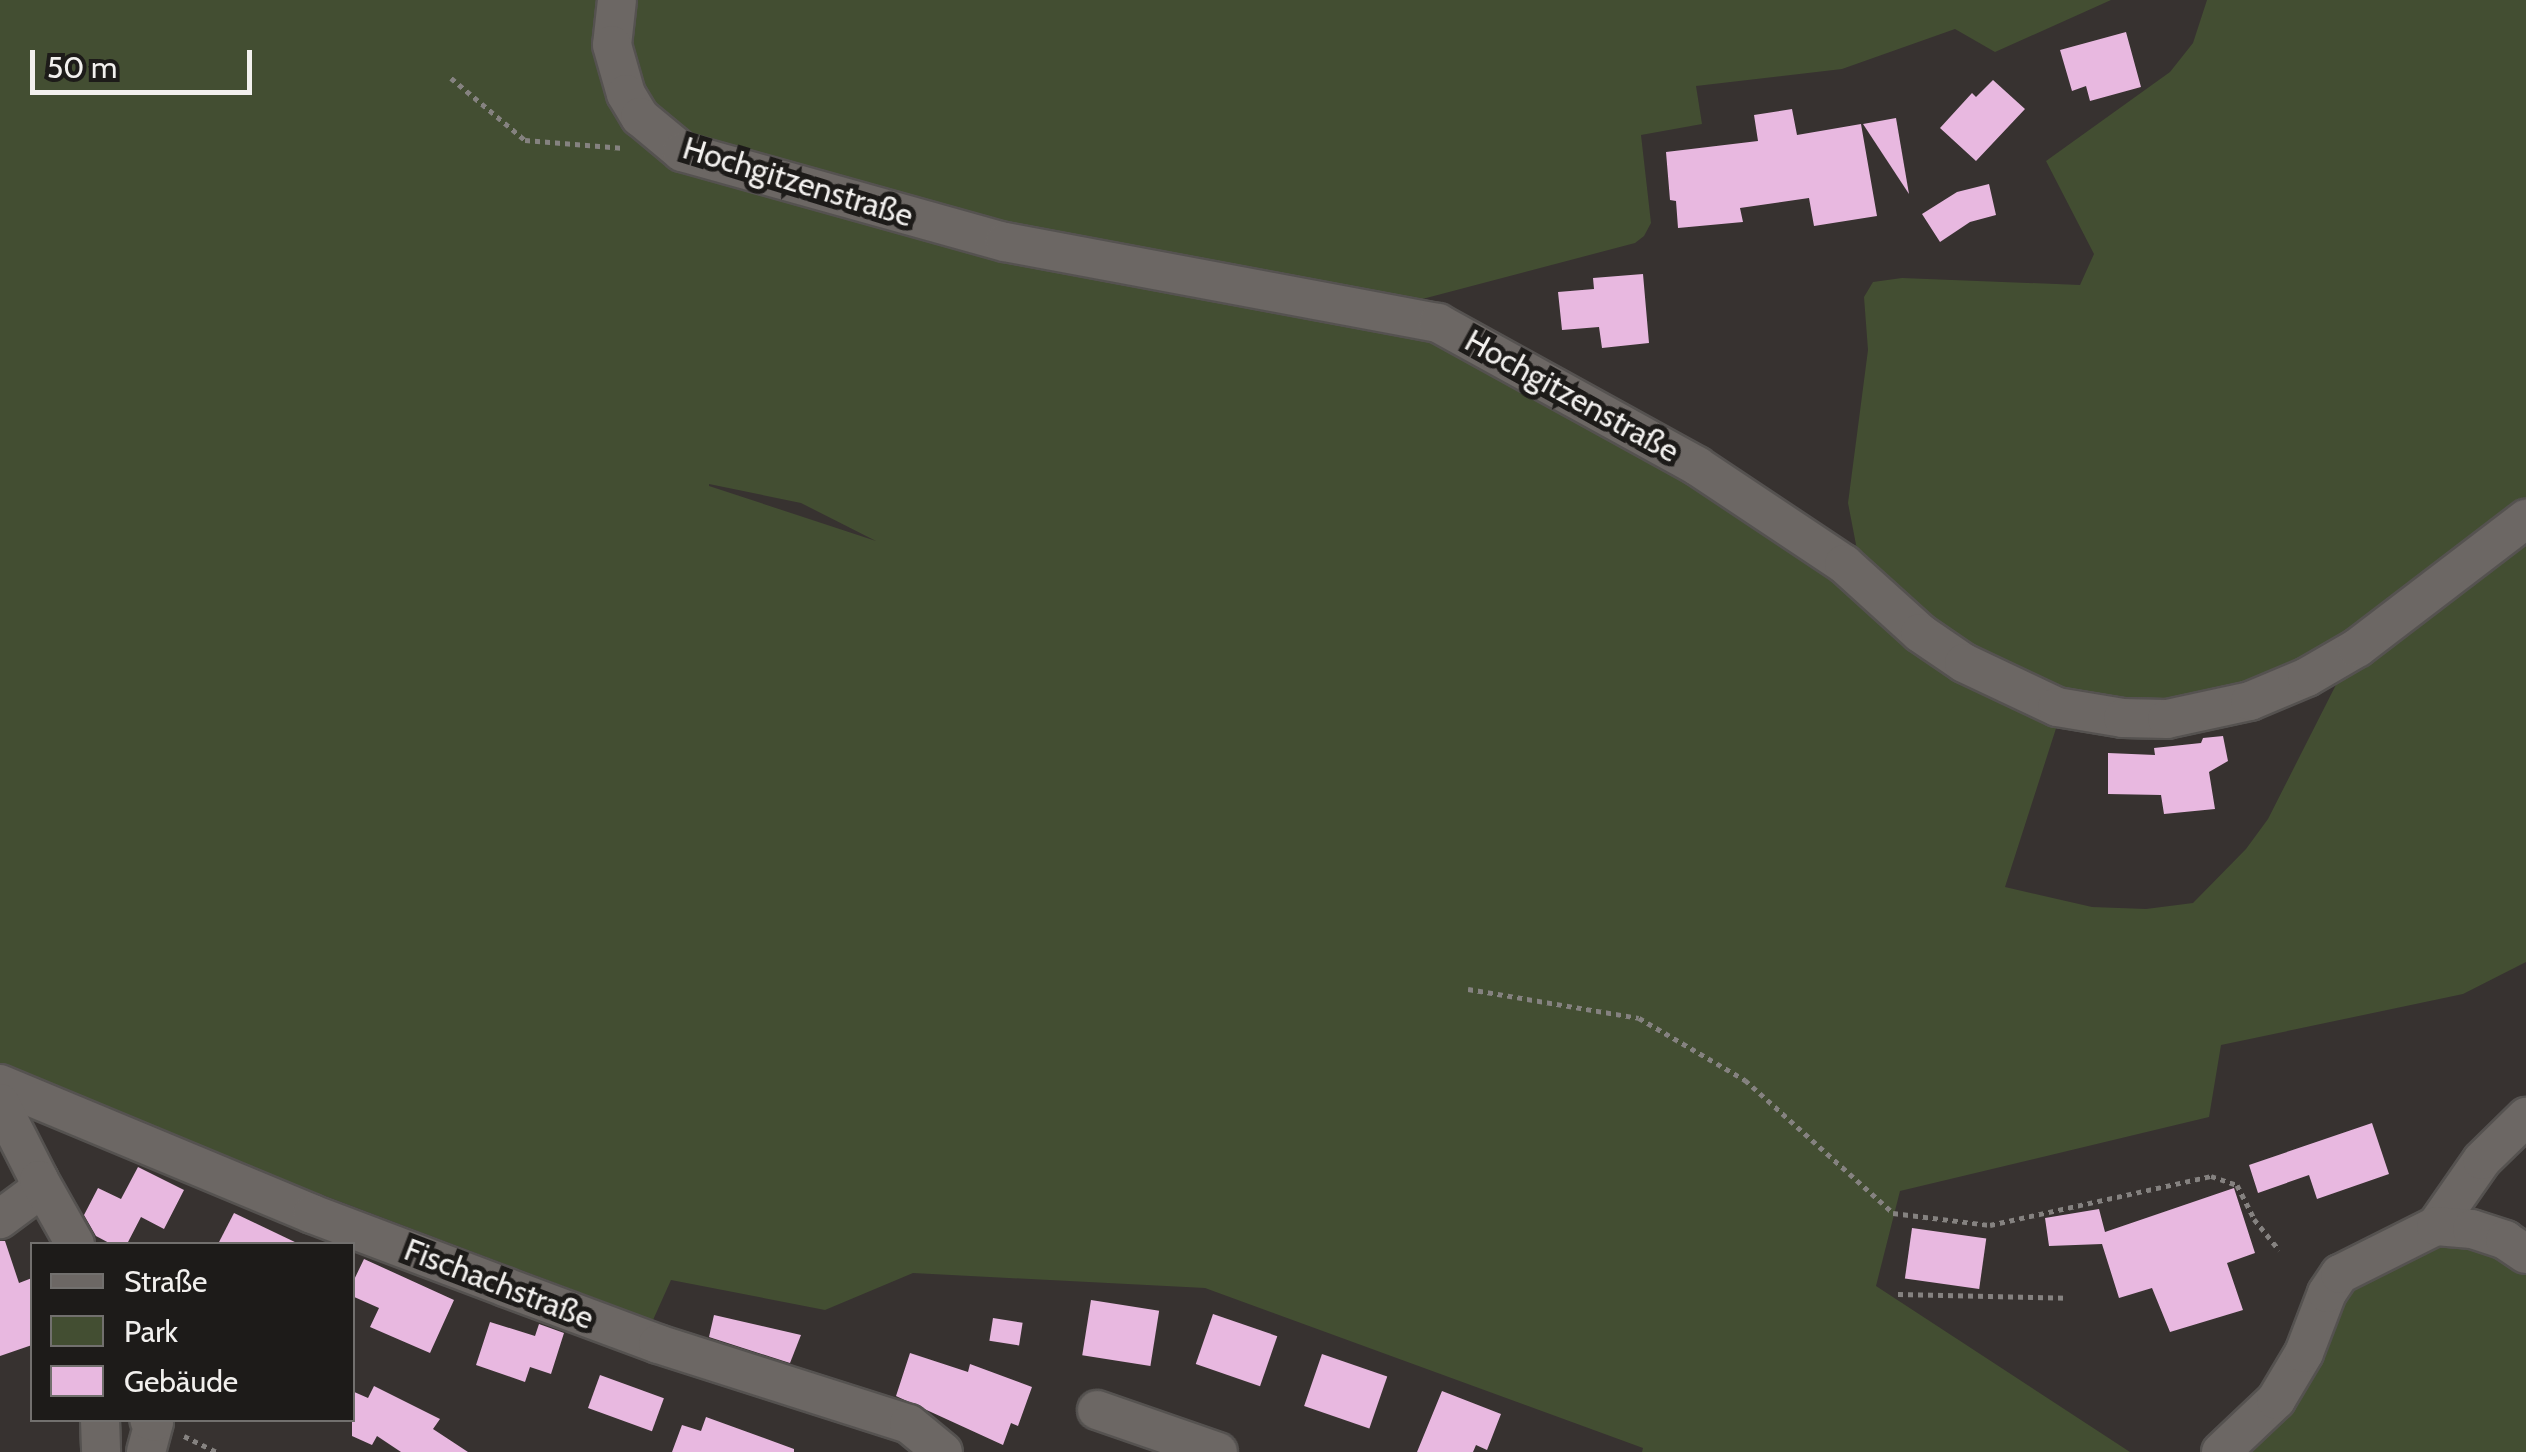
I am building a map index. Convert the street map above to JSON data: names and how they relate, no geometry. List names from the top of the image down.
{
  "streets": {
    "street": ["Hochgitzenstraße", "Fischachstraße"]
  },
  "legend": ["Straße", "Park", "Gebäude"],
  "scale_bar": "50 m"
}
